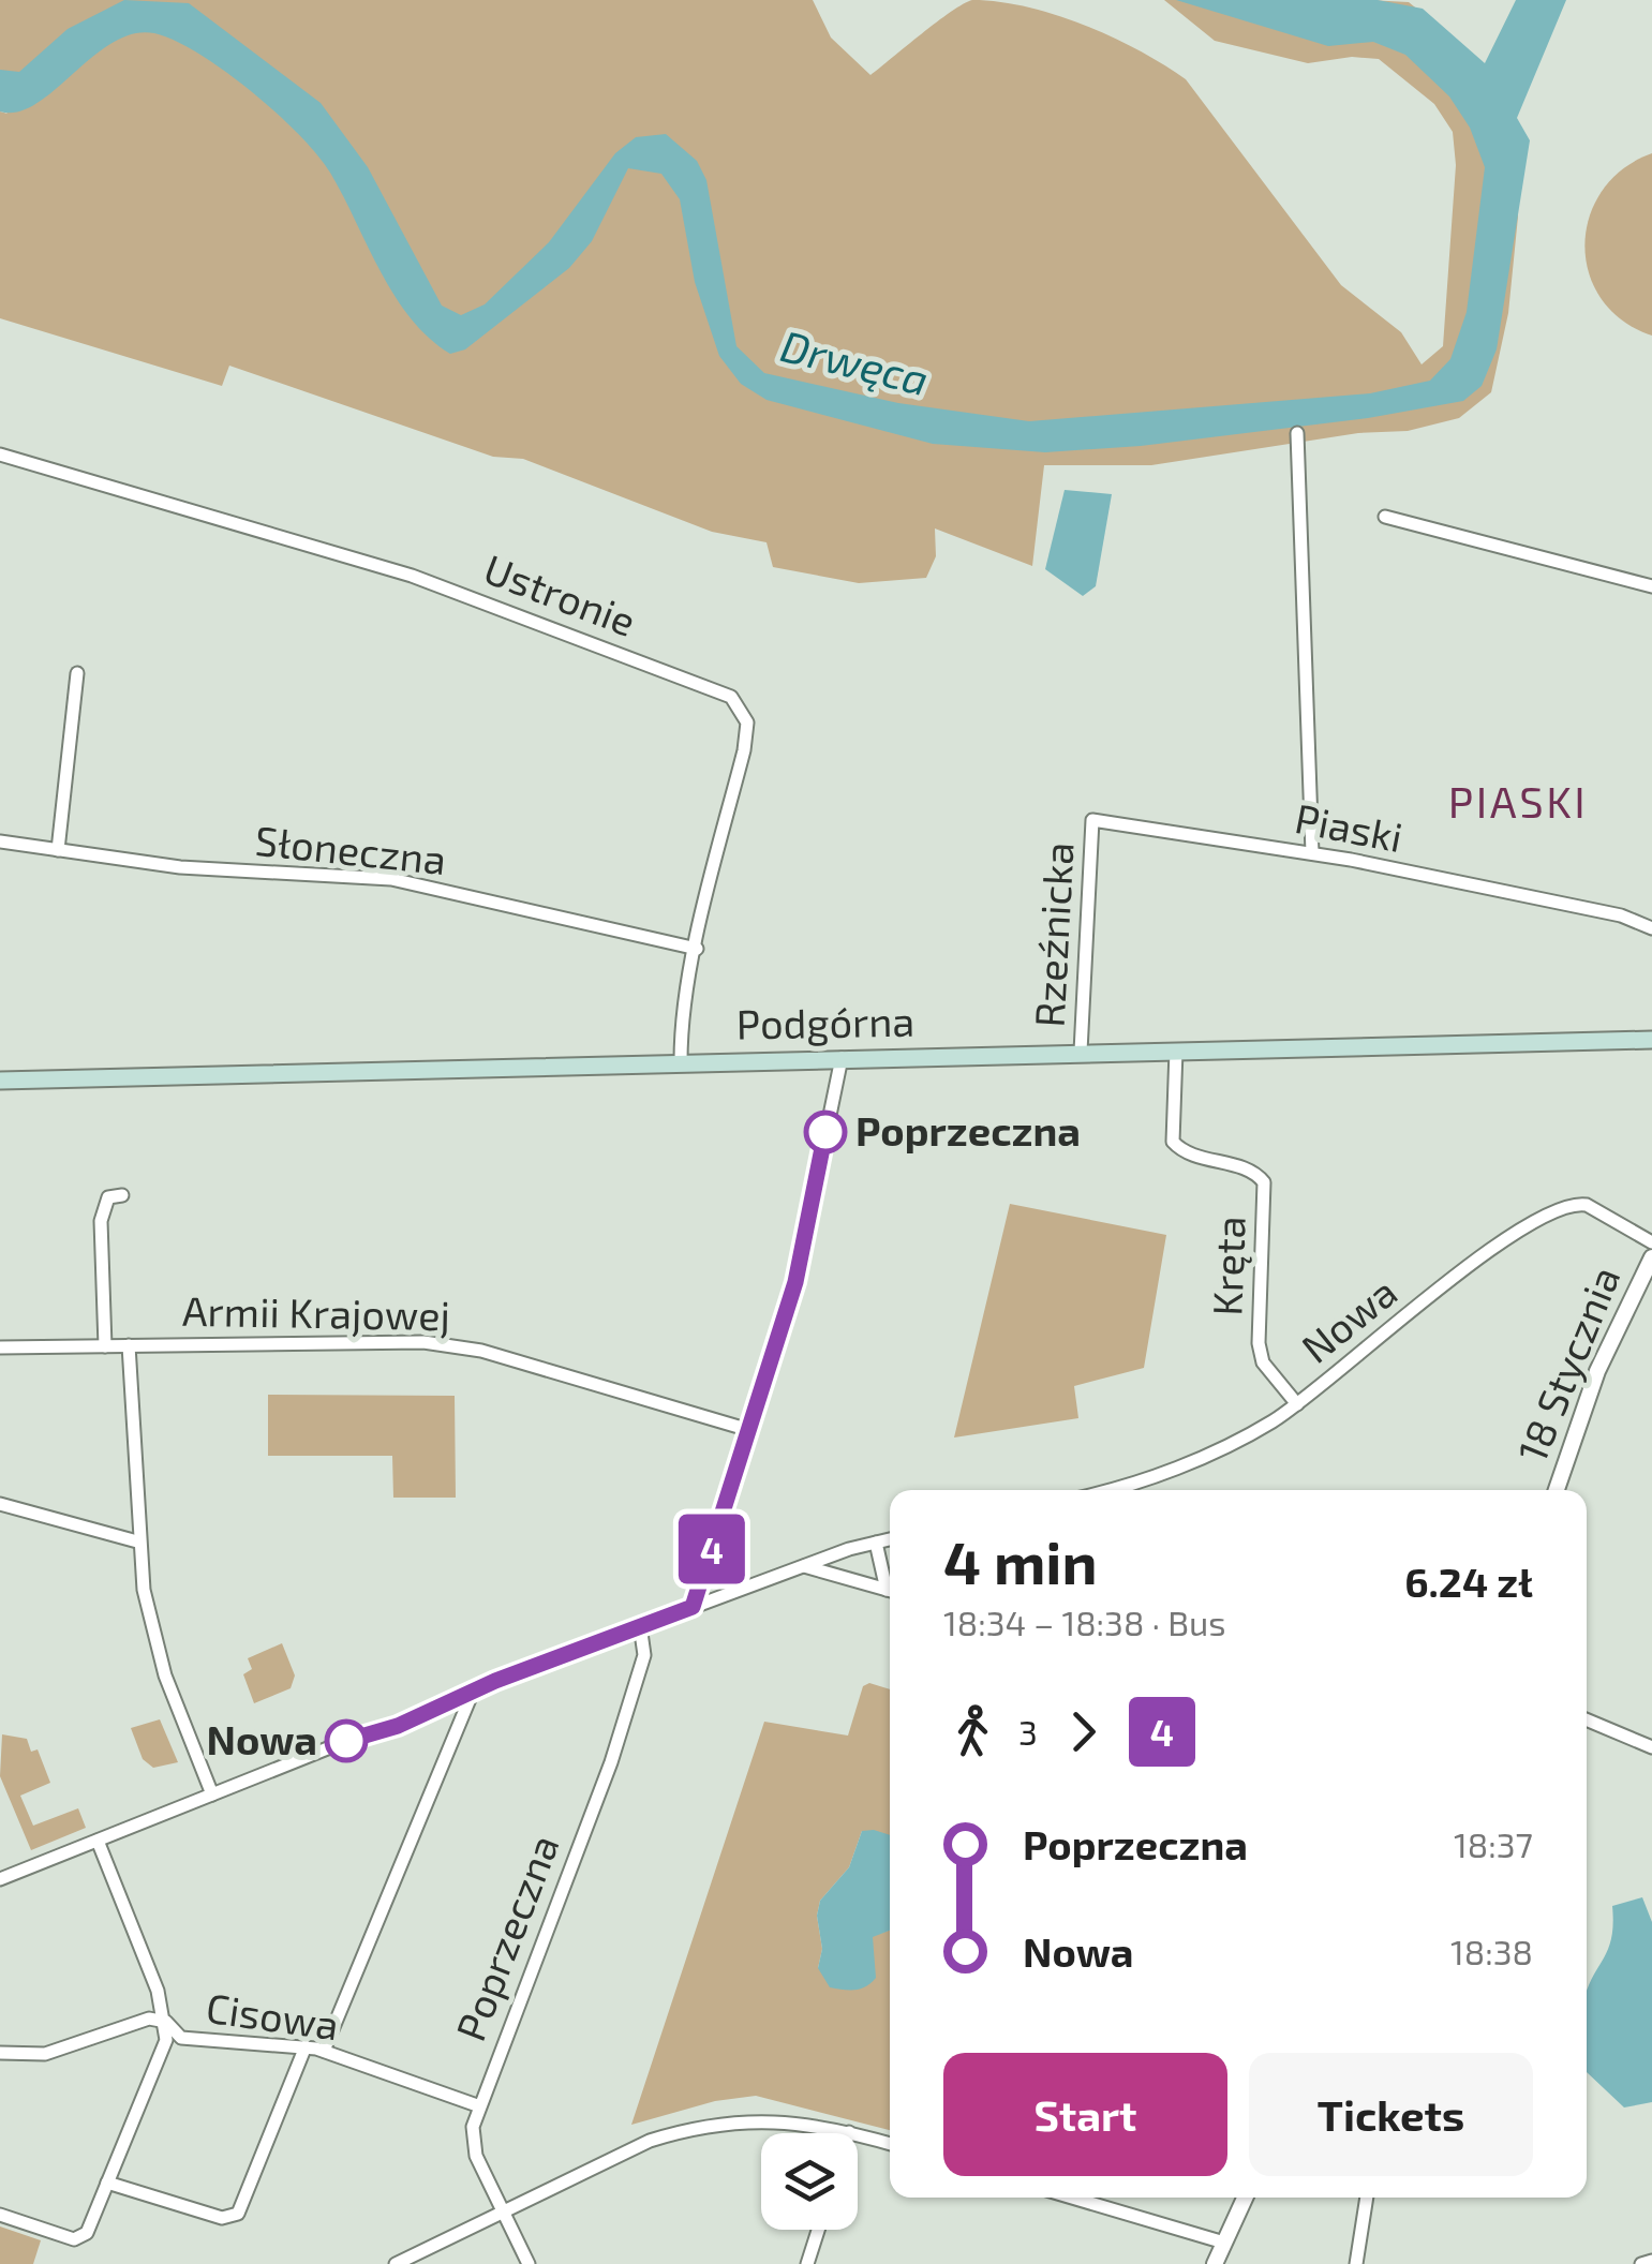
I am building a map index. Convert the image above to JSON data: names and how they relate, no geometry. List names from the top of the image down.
{
  "streets": {
    "main road": ["Podgórna"],
    "street": [
      "Ustronie",
      "Piaski",
      "Słoneczna",
      "Rzeźnicka",
      "Kręta",
      "Armii Krajowej",
      "Nowa",
      "18 Stycznia",
      "Poprzeczna",
      "Cisowa"
    ]
  },
  "crossings": [
    ["Ustronie", "Słoneczna"],
    ["Ustronie", "Podgórna"],
    ["Piaski", "Rzeźnicka"],
    ["Rzeźnicka", "Podgórna"],
    ["Podgórna", "Kręta"],
    ["Kręta", "Nowa"],
    ["Poprzeczna", "Cisowa"]
  ],
  "districts": ["PIASKI"],
  "water": ["Drwęca"],
  "places": ["Poprzeczna", "Nowa"],
  "lines": ["bus line 4"],
  "page": {
    "on_map": "4",
    "heading": ["4 min", "18:34 – 18:38 · Bus", "6.24 zł"],
    "legs": ["3", "4"],
    "list": [
      {
        "name": "Poprzeczna",
        "value": "18:37"
      },
      {
        "name": "Nowa",
        "value": "18:38"
      }
    ],
    "buttons": ["Start", "Tickets"]
  }
}
